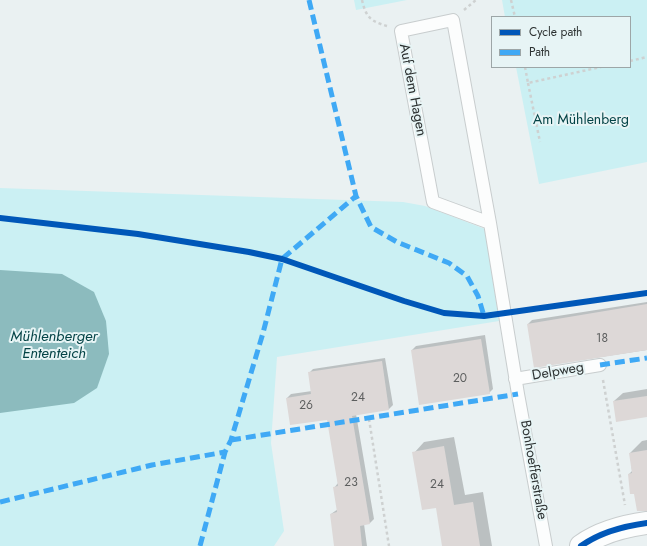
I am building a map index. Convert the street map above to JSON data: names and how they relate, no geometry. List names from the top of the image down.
{
  "streets": {
    "lane": ["Auf dem Hagen", "Delpweg", "Bonhoefferstraße"]
  },
  "crossings": [
    ["Auf dem Hagen", "Delpweg"],
    ["Auf dem Hagen", "Bonhoefferstraße"]
  ],
  "water": ["Mühlenberger Ententeich"],
  "parks": ["Am Mühlenberg"],
  "house_numbers": [
    "18",
    "20",
    "24",
    "26",
    "23",
    "24"
  ],
  "legend": ["Cycle path", "Path"]
}
